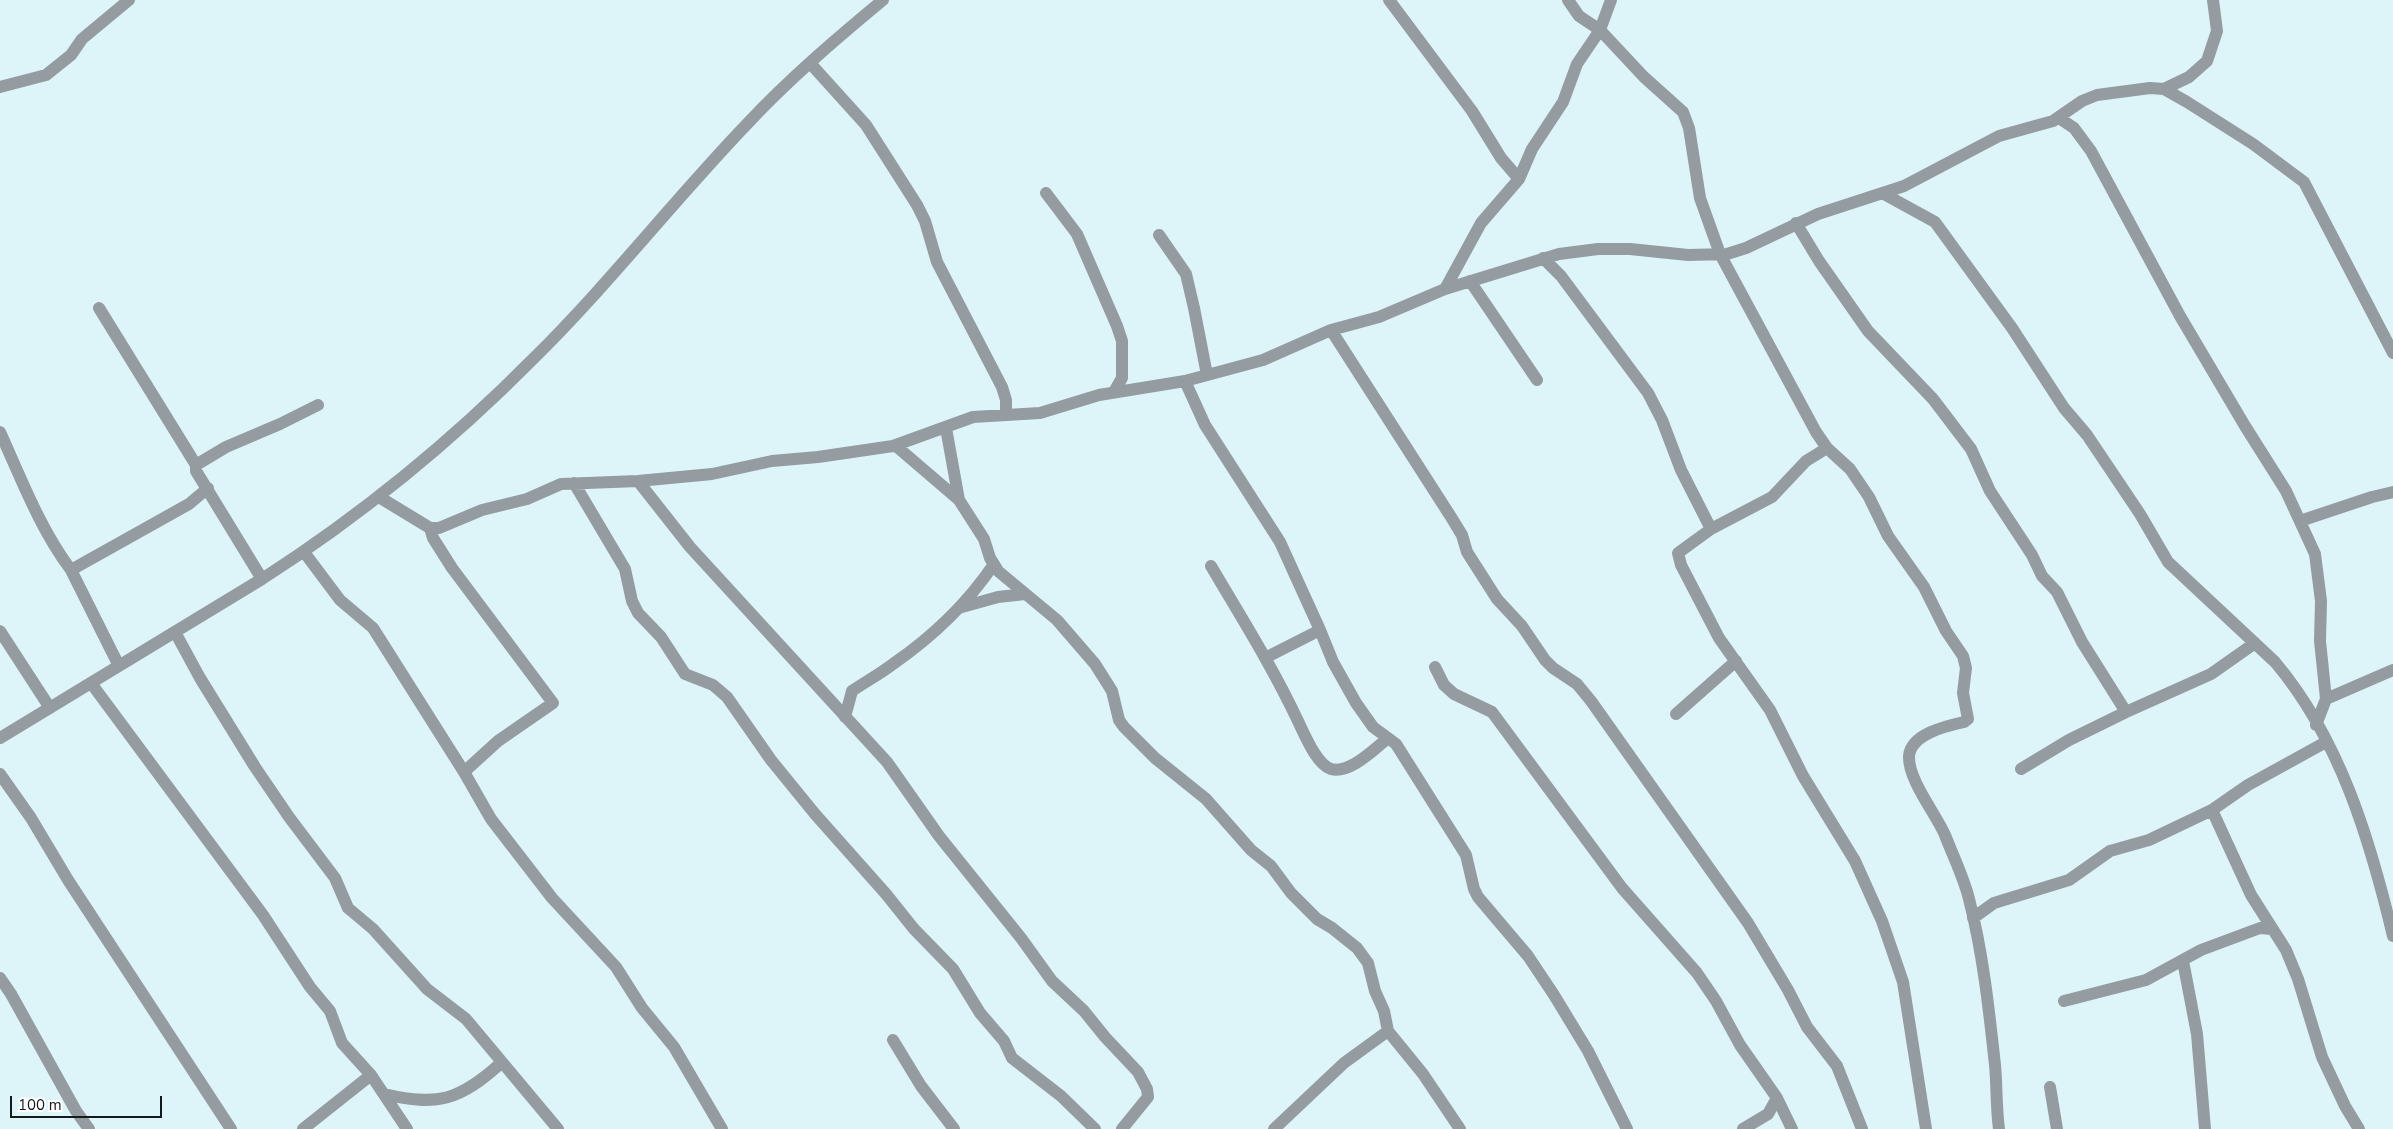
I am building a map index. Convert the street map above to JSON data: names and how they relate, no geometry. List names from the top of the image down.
{
  "scale_bar": "100 m"
}
